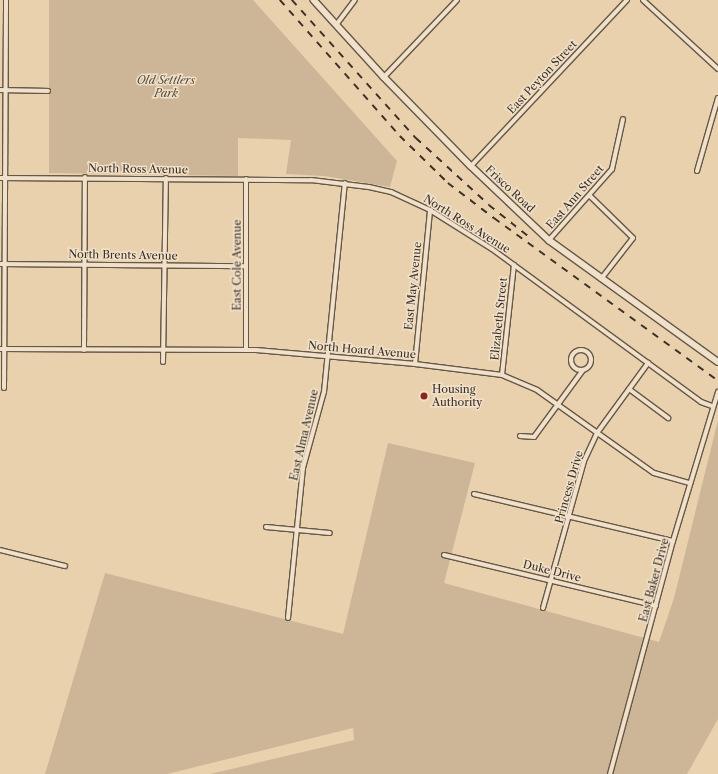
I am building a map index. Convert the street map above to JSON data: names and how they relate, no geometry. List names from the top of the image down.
{
  "streets": {
    "street": [
      "East Peyton Street",
      "North Ross Avenue",
      "Frisco Road",
      "East Ann Street",
      "North Brents Avenue",
      "East Cole Avenue",
      "East May Avenue",
      "Elizabeth Street",
      "North Hoard Avenue",
      "East Alma Avenue",
      "Princess Drive",
      "Duke Drive",
      "East Baker Drive"
    ]
  },
  "crossings": [
    ["East Peyton Street", "Frisco Road"],
    ["North Ross Avenue", "East Cole Avenue"],
    ["North Ross Avenue", "East May Avenue"],
    ["North Ross Avenue", "Elizabeth Street"],
    ["North Ross Avenue", "East Alma Avenue"],
    ["North Ross Avenue", "Princess Drive"],
    ["North Ross Avenue", "East Baker Drive"],
    ["Frisco Road", "East Ann Street"],
    ["North Brents Avenue", "East Cole Avenue"],
    ["East Cole Avenue", "North Hoard Avenue"],
    ["East May Avenue", "North Hoard Avenue"],
    ["Elizabeth Street", "North Hoard Avenue"],
    ["North Hoard Avenue", "East Alma Avenue"],
    ["North Hoard Avenue", "Princess Drive"],
    ["North Hoard Avenue", "East Baker Drive"],
    ["Princess Drive", "Duke Drive"],
    ["Duke Drive", "East Baker Drive"]
  ],
  "parks": ["Old Settlers Park"],
  "places": ["Housing Authority"]
}
